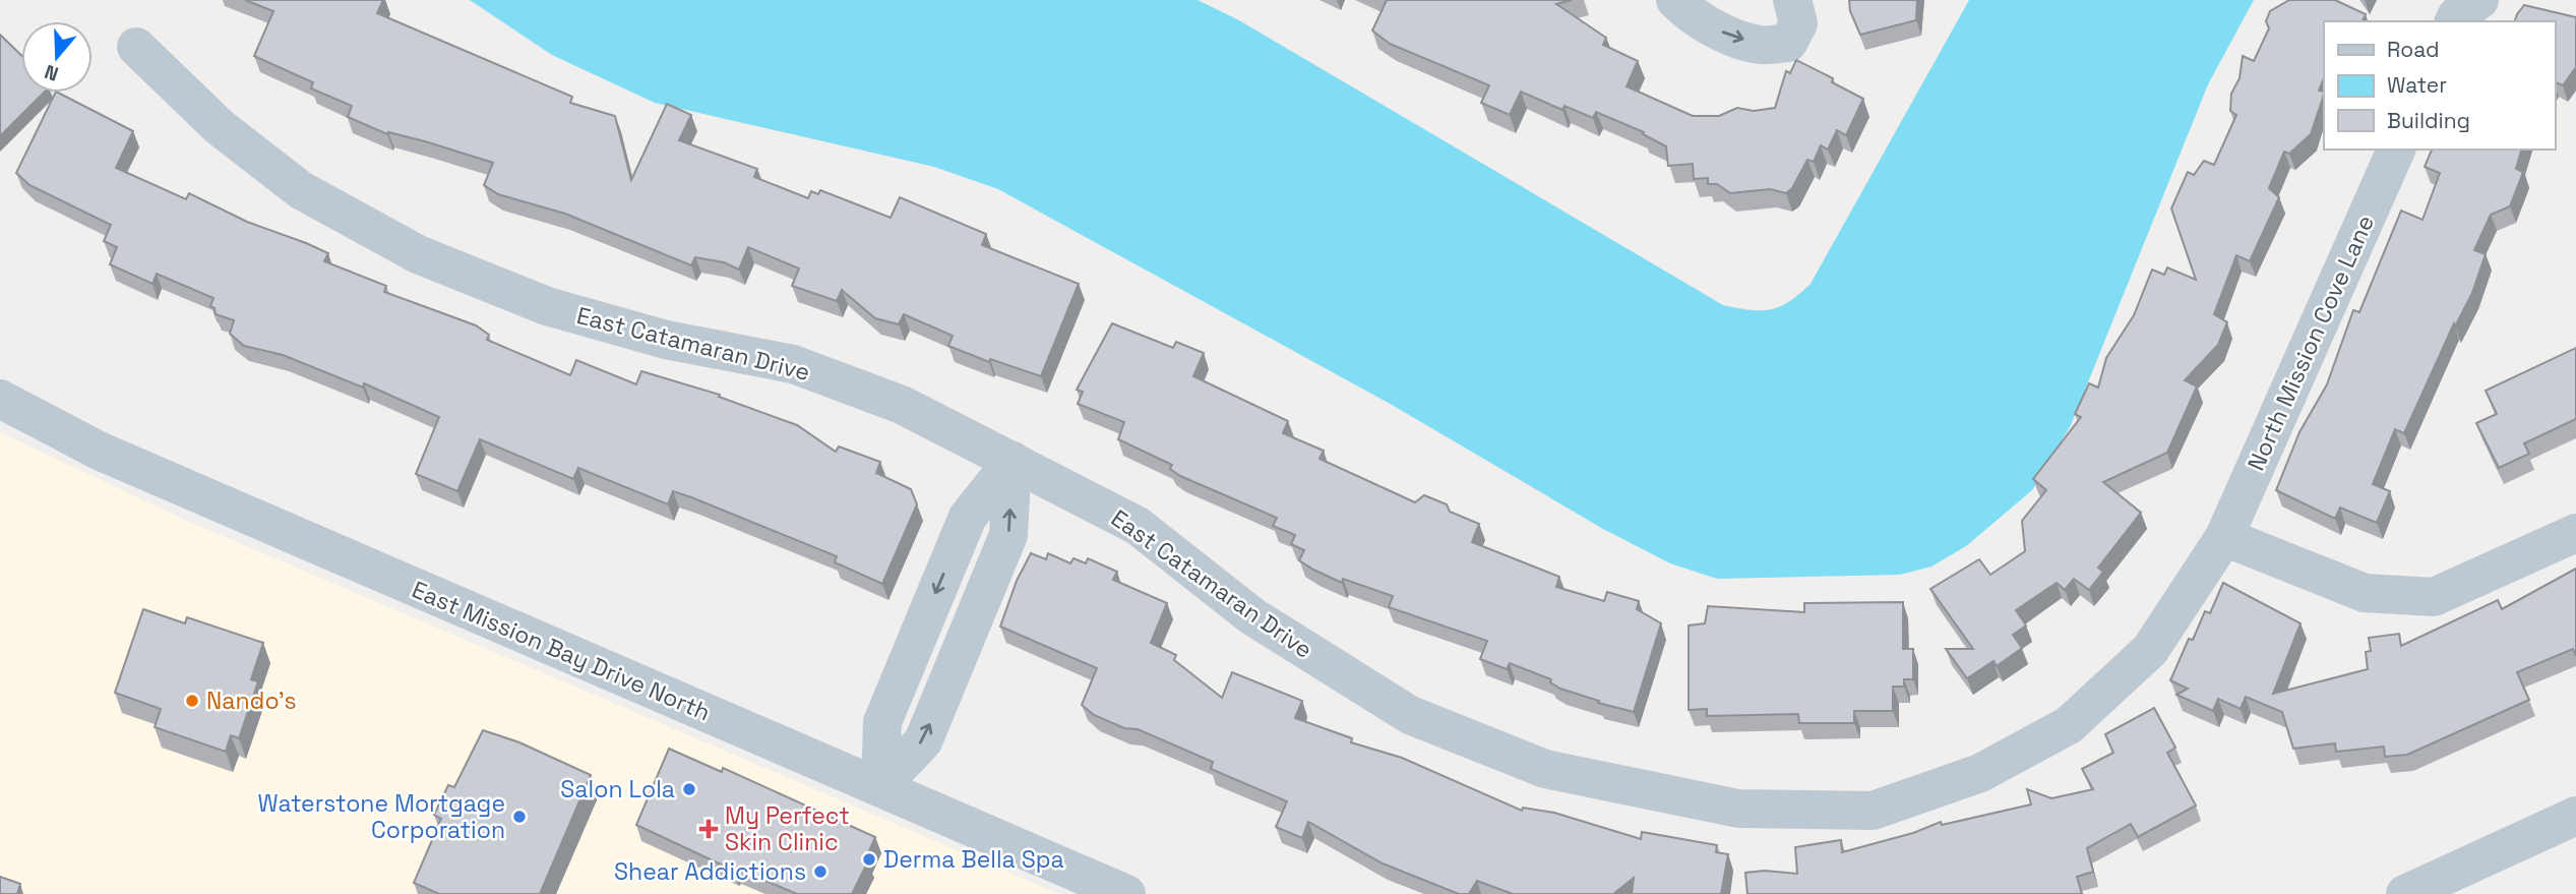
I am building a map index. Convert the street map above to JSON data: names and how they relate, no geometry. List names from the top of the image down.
{
  "streets": {
    "street": ["North Mission Cove Lane", "East Catamaran Drive", "East Mission Bay Drive North"]
  },
  "crossings": [
    ["North Mission Cove Lane", "East Catamaran Drive"]
  ],
  "places": {
    "other": [
      "Nando's",
      "Salon Lola",
      "Waterstone Mortgage Corporation",
      "Derma Bella Spa",
      "Shear Addictions"
    ],
    "health": ["My Perfect Skin Clinic"]
  },
  "legend": ["Road", "Water", "Building"],
  "north": "bottom"
}
